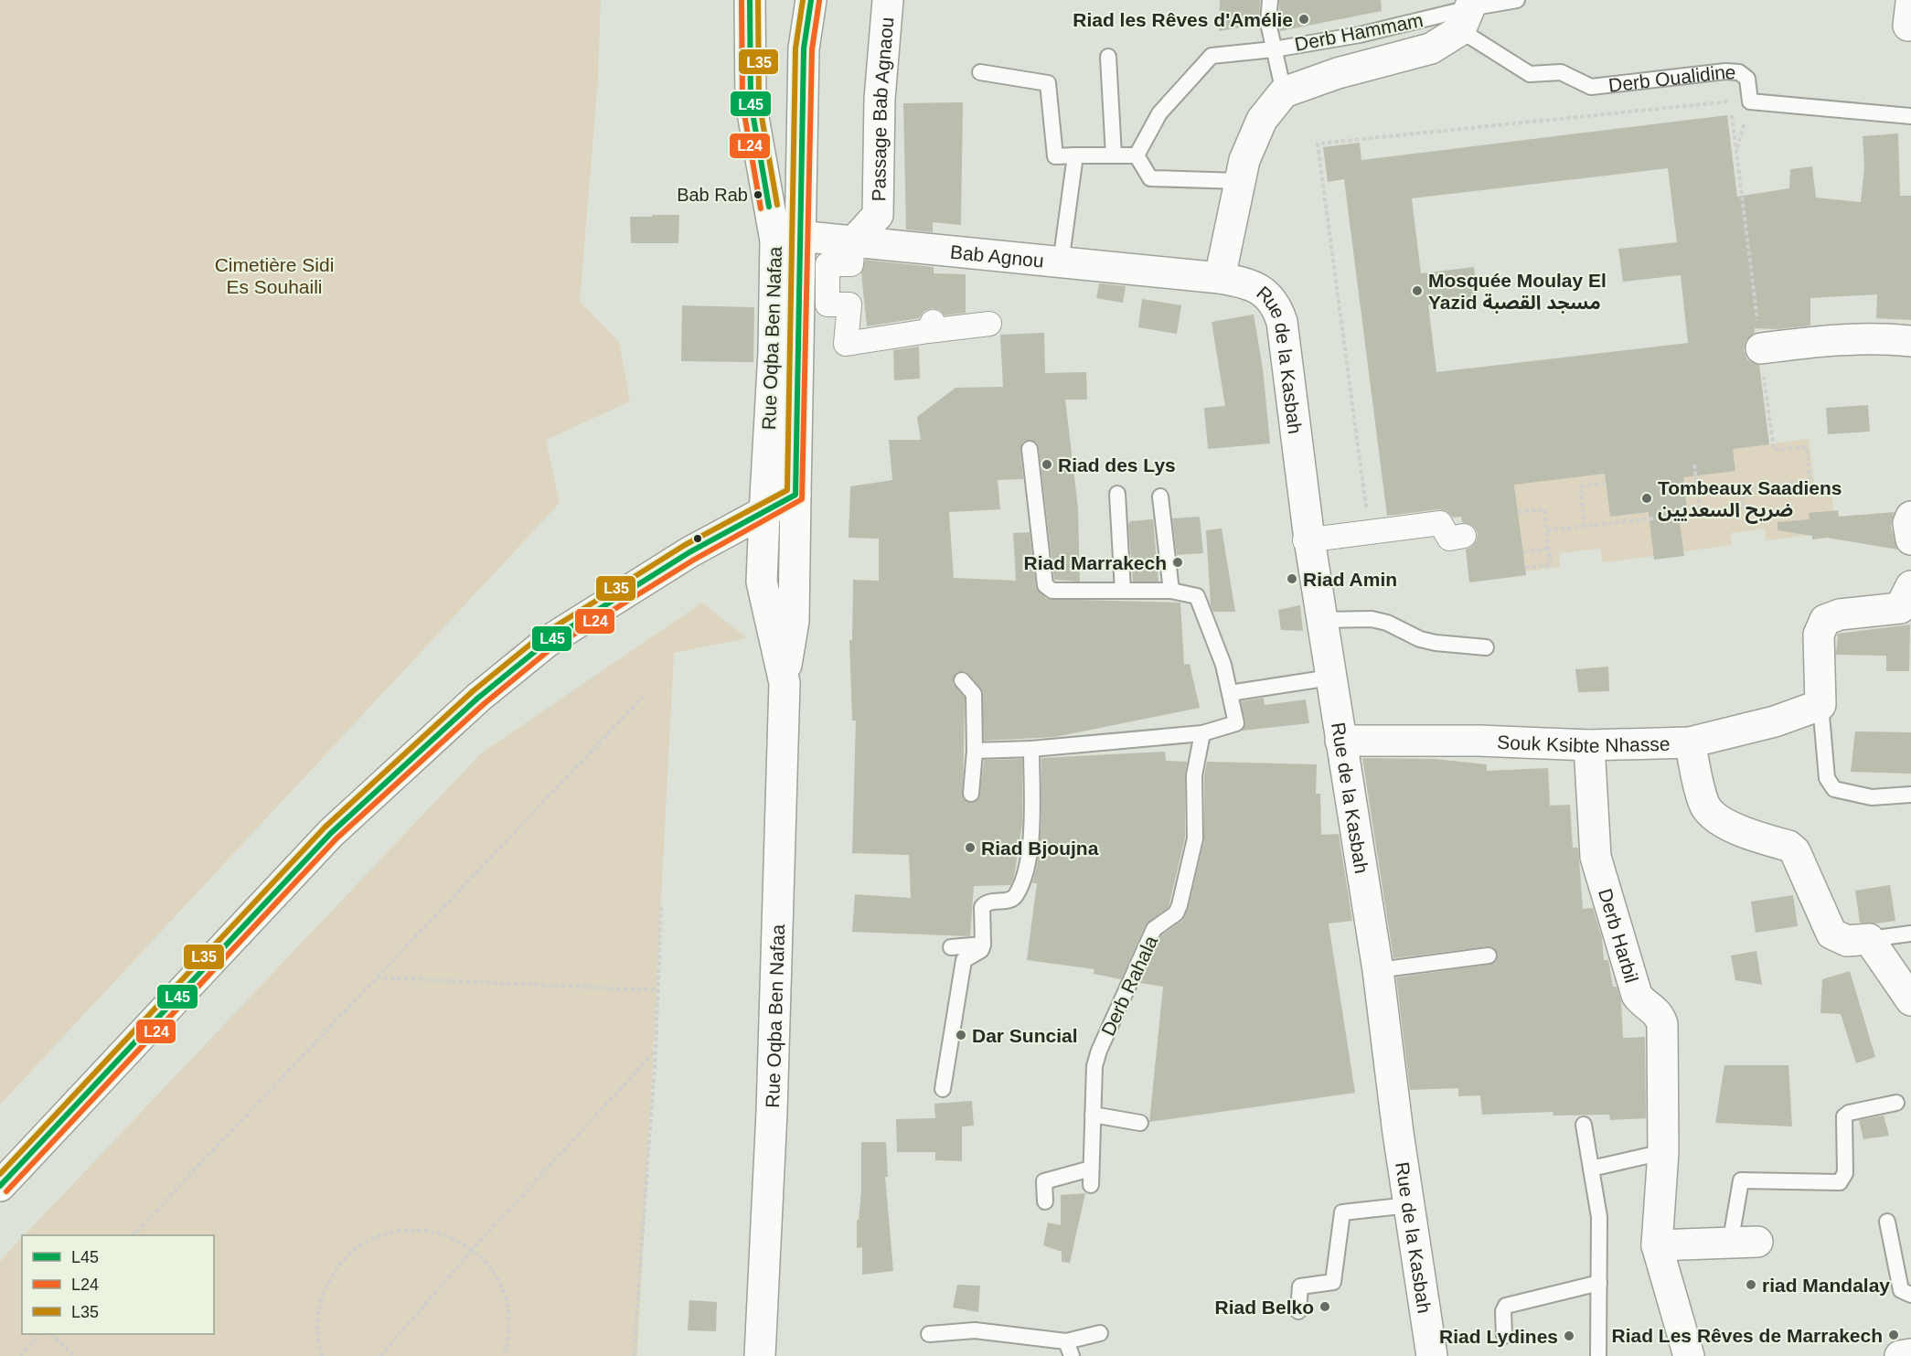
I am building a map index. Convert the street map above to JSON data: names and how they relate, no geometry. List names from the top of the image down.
{
  "streets": {
    "street": [
      "Passage Bab Agnaou",
      "Bab Agnou",
      "Rue Oqba Ben Nafaa",
      "Rue de la Kasbah",
      "Souk Ksibte Nhasse",
      "Derb Harbil"
    ],
    "lane": ["Derb Hammam", "Derb Oualidine", "Derb Rahala"]
  },
  "crossings": [
    ["Derb Hammam", "Derb Oualidine"],
    ["Passage Bab Agnaou", "Bab Agnou"],
    ["Bab Agnou", "Rue Oqba Ben Nafaa"],
    ["Bab Agnou", "Rue de la Kasbah"],
    ["Rue de la Kasbah", "Souk Ksibte Nhasse"],
    ["Souk Ksibte Nhasse", "Derb Harbil"]
  ],
  "parks": ["Cimetière Sidi Es Souhaili"],
  "places": [
    "Riad les Rêves d'Amélie",
    "Bab Rab",
    "Mosquée Moulay El Yazid مسجد القصبة",
    "Riad des Lys",
    "Tombeaux Saadiens ضريح السعديين",
    "Riad Marrakech",
    "Riad Amin",
    "Riad Bjoujna",
    "Dar Suncial",
    "riad Mandalay",
    "Riad Belko",
    "Riad Les Rêves de Marrakech",
    "Riad Lydines"
  ],
  "lines": ["transit line L45", "transit line L24", "transit line L35"],
  "legend": ["L45", "L24", "L35"]
}
